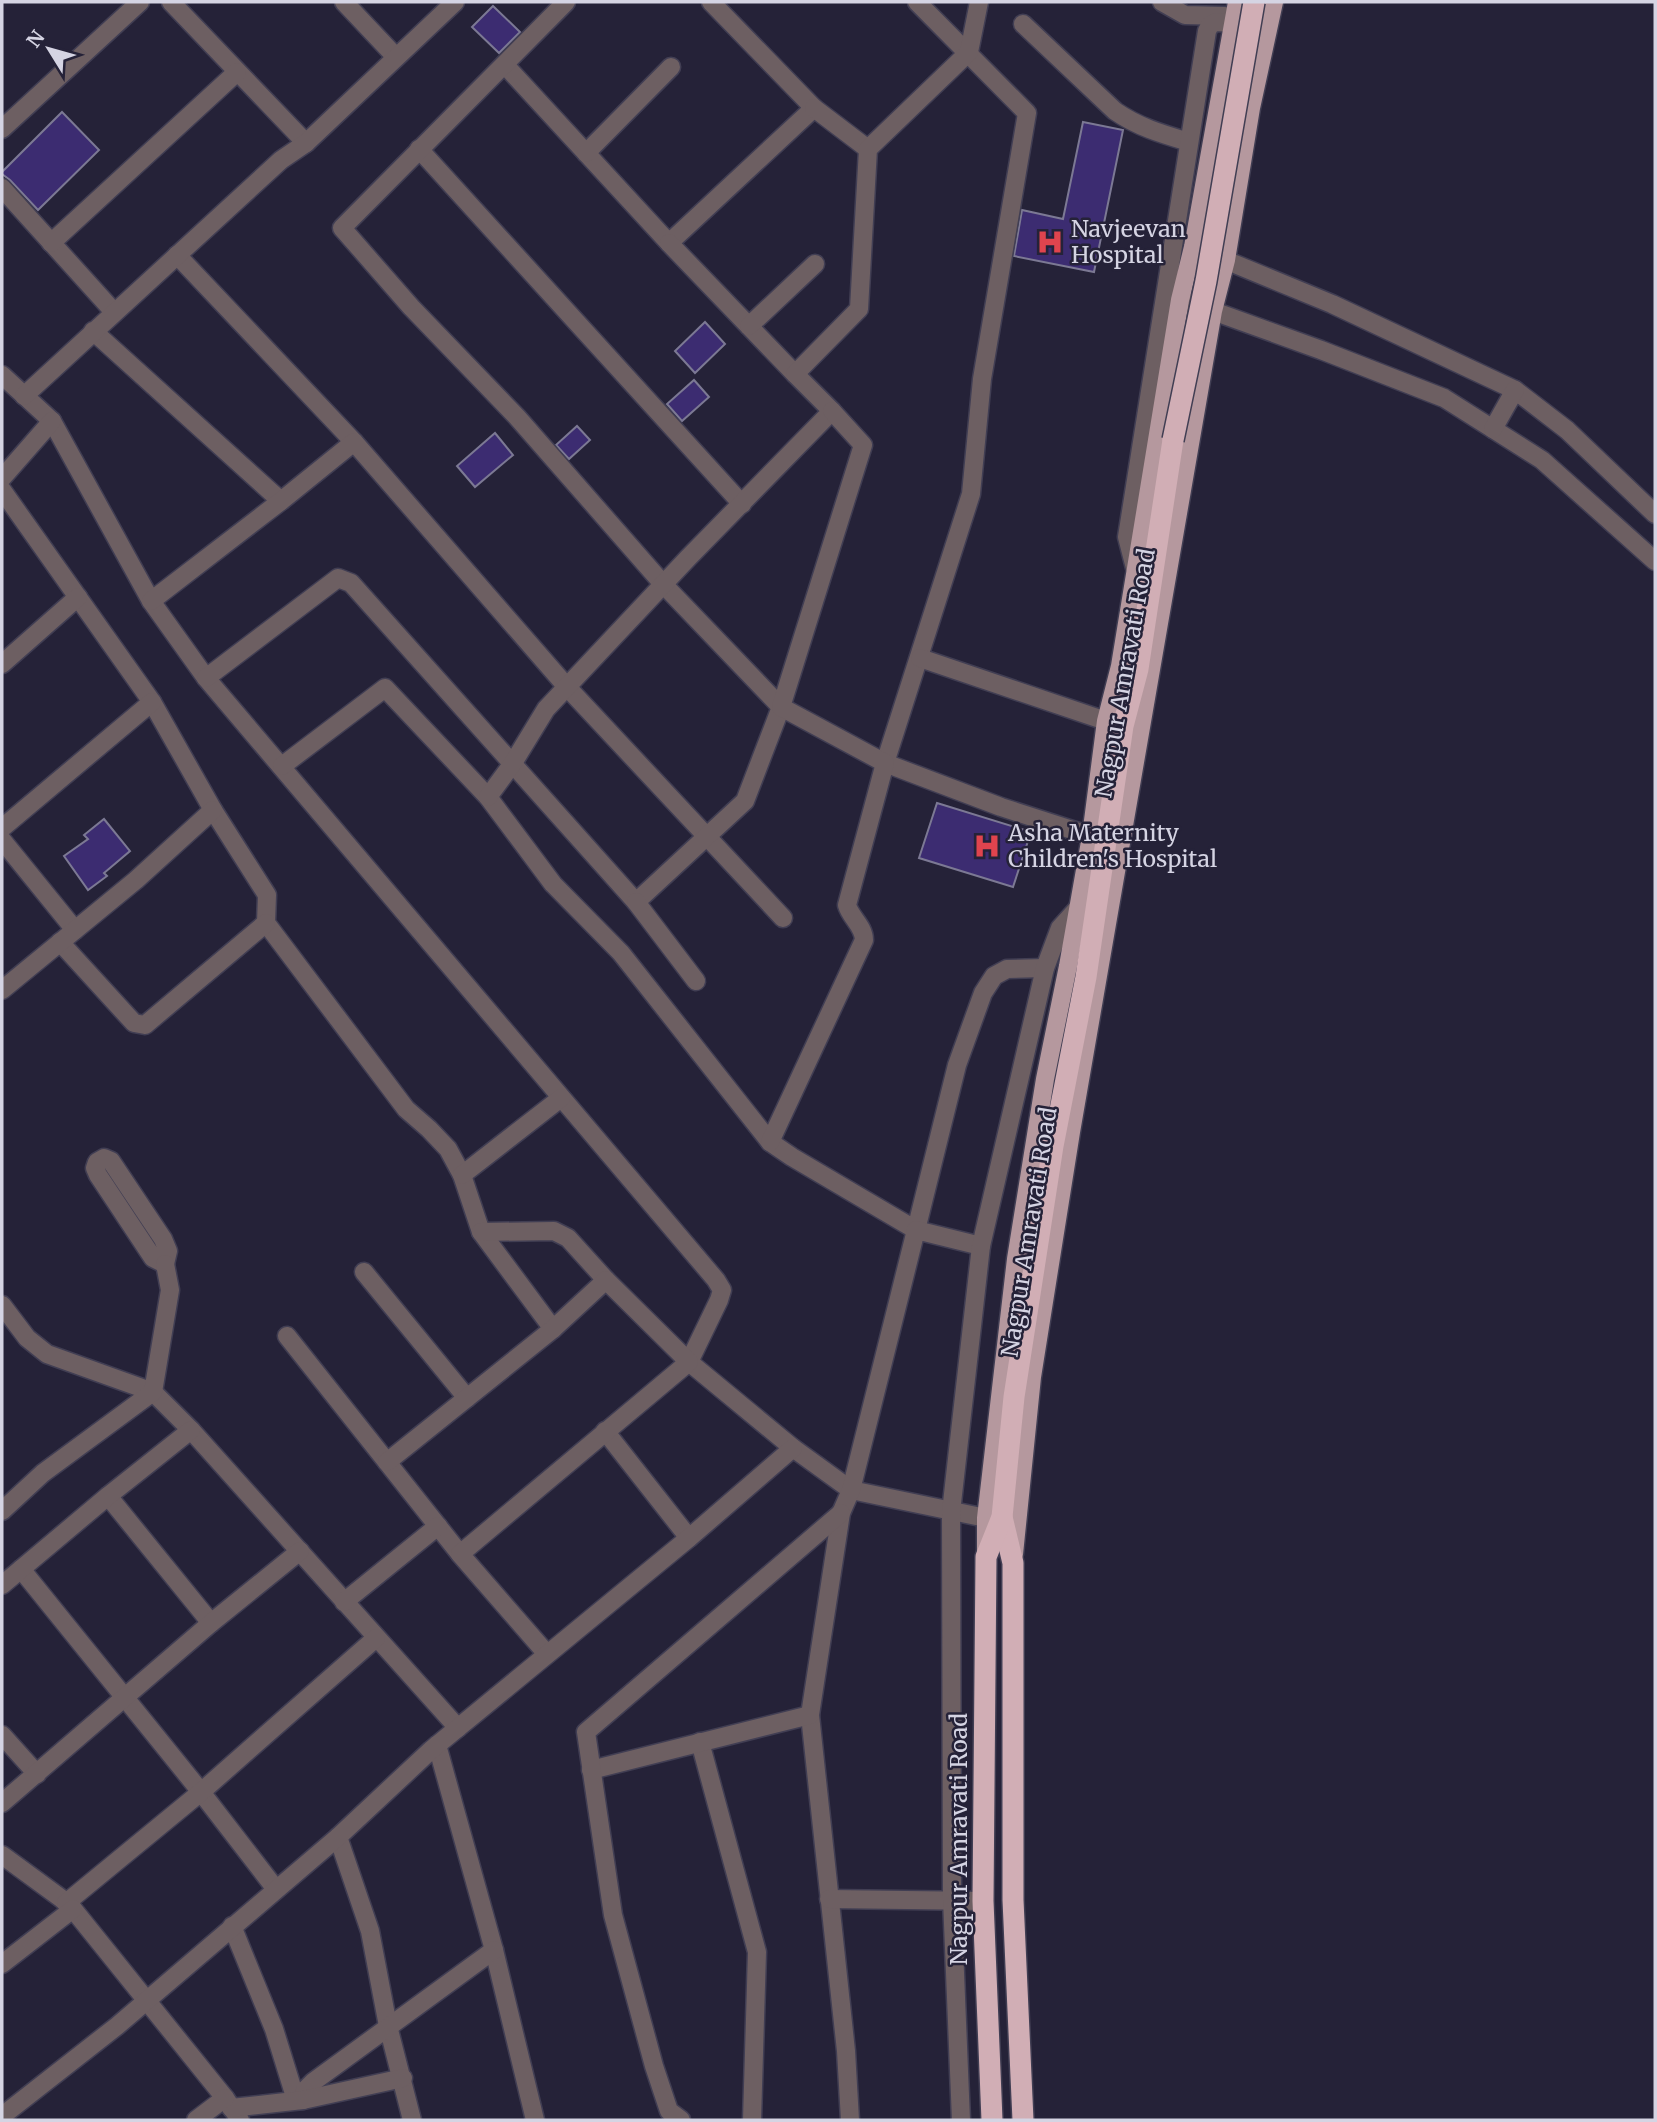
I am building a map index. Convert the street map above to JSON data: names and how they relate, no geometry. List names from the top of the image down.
{
  "streets": {
    "highway": ["Nagpur Amravati Road"]
  },
  "places": {
    "hospital": ["Navjeevan Hospital", "Asha Maternity Children's Hospital"]
  },
  "north": "top left"
}
